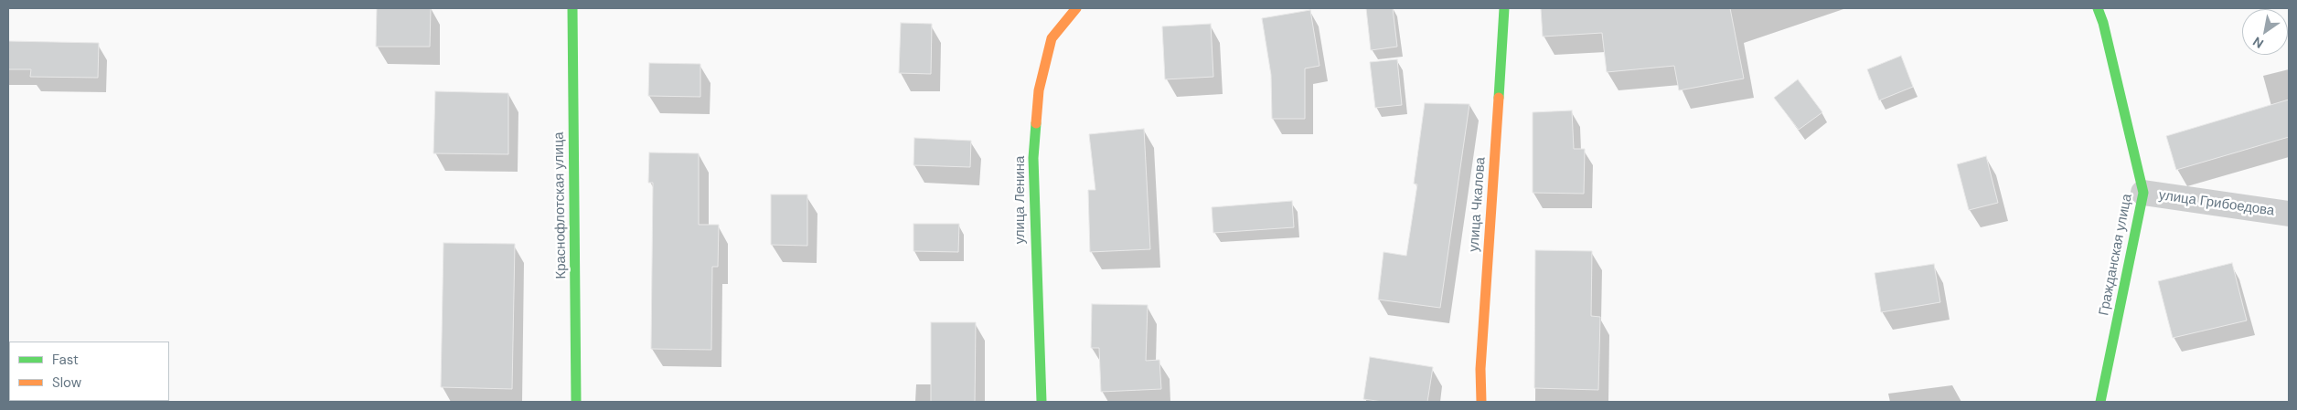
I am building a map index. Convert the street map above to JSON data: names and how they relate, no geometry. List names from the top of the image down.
{
  "streets": {
    "street": [
      "улица Ленина",
      "улица Грибоедова",
      "улица Чкалова",
      "Краснофлотская улица",
      "Гражданская улица"
    ]
  },
  "crossings": [
    ["улица Грибоедова", "Гражданская улица"]
  ],
  "legend": ["Fast", "Slow"],
  "north": "bottom left"
}
